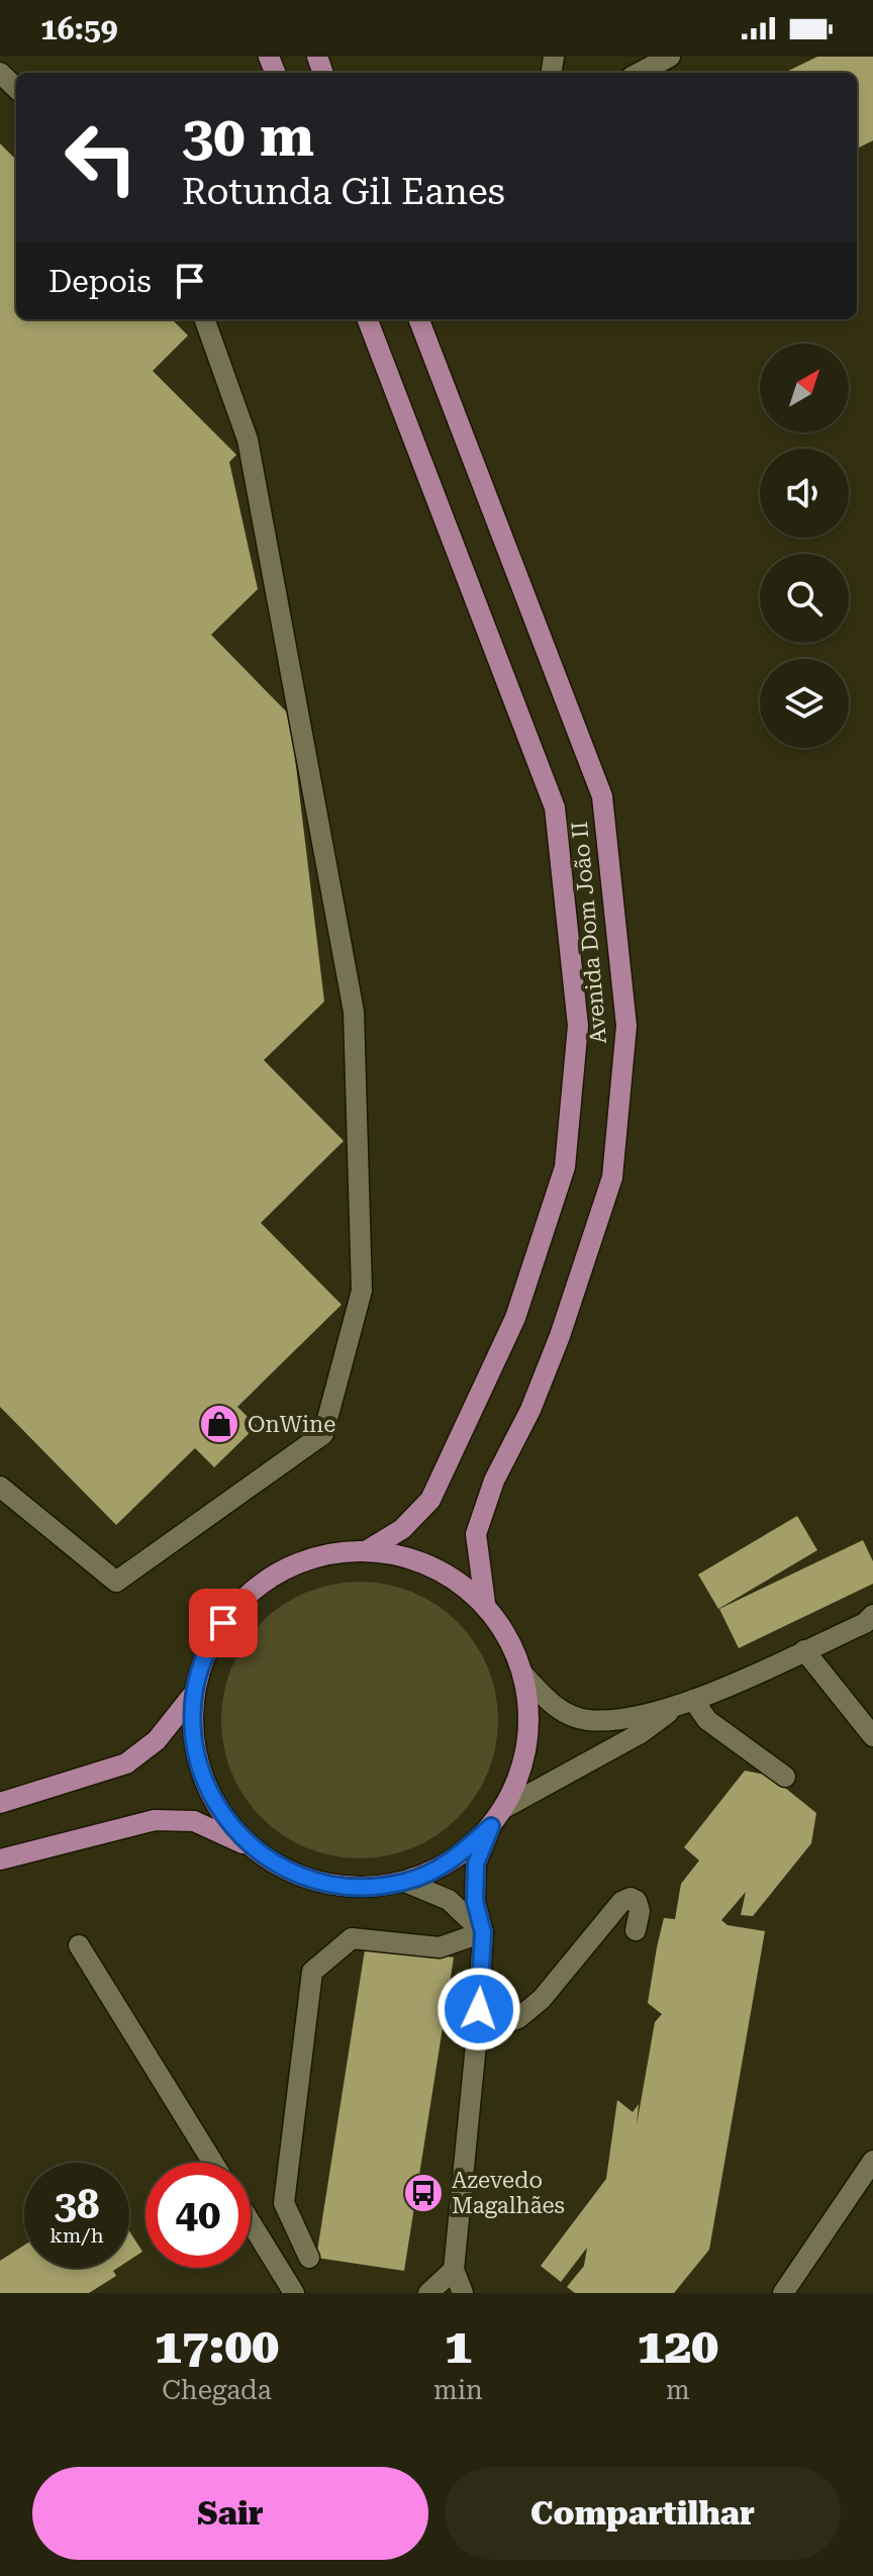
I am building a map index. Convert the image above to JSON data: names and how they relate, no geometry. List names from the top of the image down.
{
  "streets": {
    "main road": ["Avenida Dom João II"]
  },
  "places": {
    "shop": ["OnWine"],
    "bus stop": ["Azevedo Magalhães"]
  },
  "north": "top right",
  "page": {
    "status": "16:59",
    "turn": ["30 m", "Rotunda Gil Eanes"],
    "then": "Depois",
    "speed": "38 km/h",
    "limit": "40",
    "eta": [
      "17:00",
      "Chegada",
      "1",
      "min",
      "120",
      "m"
    ],
    "buttons": ["Sair", "Compartilhar"]
  }
}
